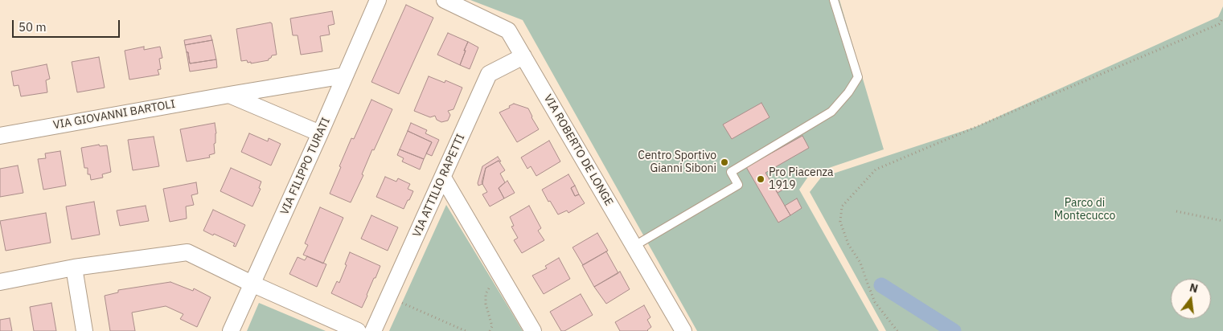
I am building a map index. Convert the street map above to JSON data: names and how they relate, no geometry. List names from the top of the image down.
{
  "streets": {
    "street": [
      "VIA GIOVANNI BARTOLI",
      "VIA ROBERTO DE LONGE",
      "VIA FILIPPO TURATI",
      "VIA ATTILIO RAPETTI"
    ]
  },
  "crossings": [
    ["VIA GIOVANNI BARTOLI", "VIA FILIPPO TURATI"],
    ["VIA ROBERTO DE LONGE", "VIA ATTILIO RAPETTI"]
  ],
  "parks": ["Parco di Montecucco"],
  "places": ["Centro Sportivo Gianni Siboni", "Pro Piacenza 1919"],
  "scale_bar": "50 m",
  "north": "top"
}
